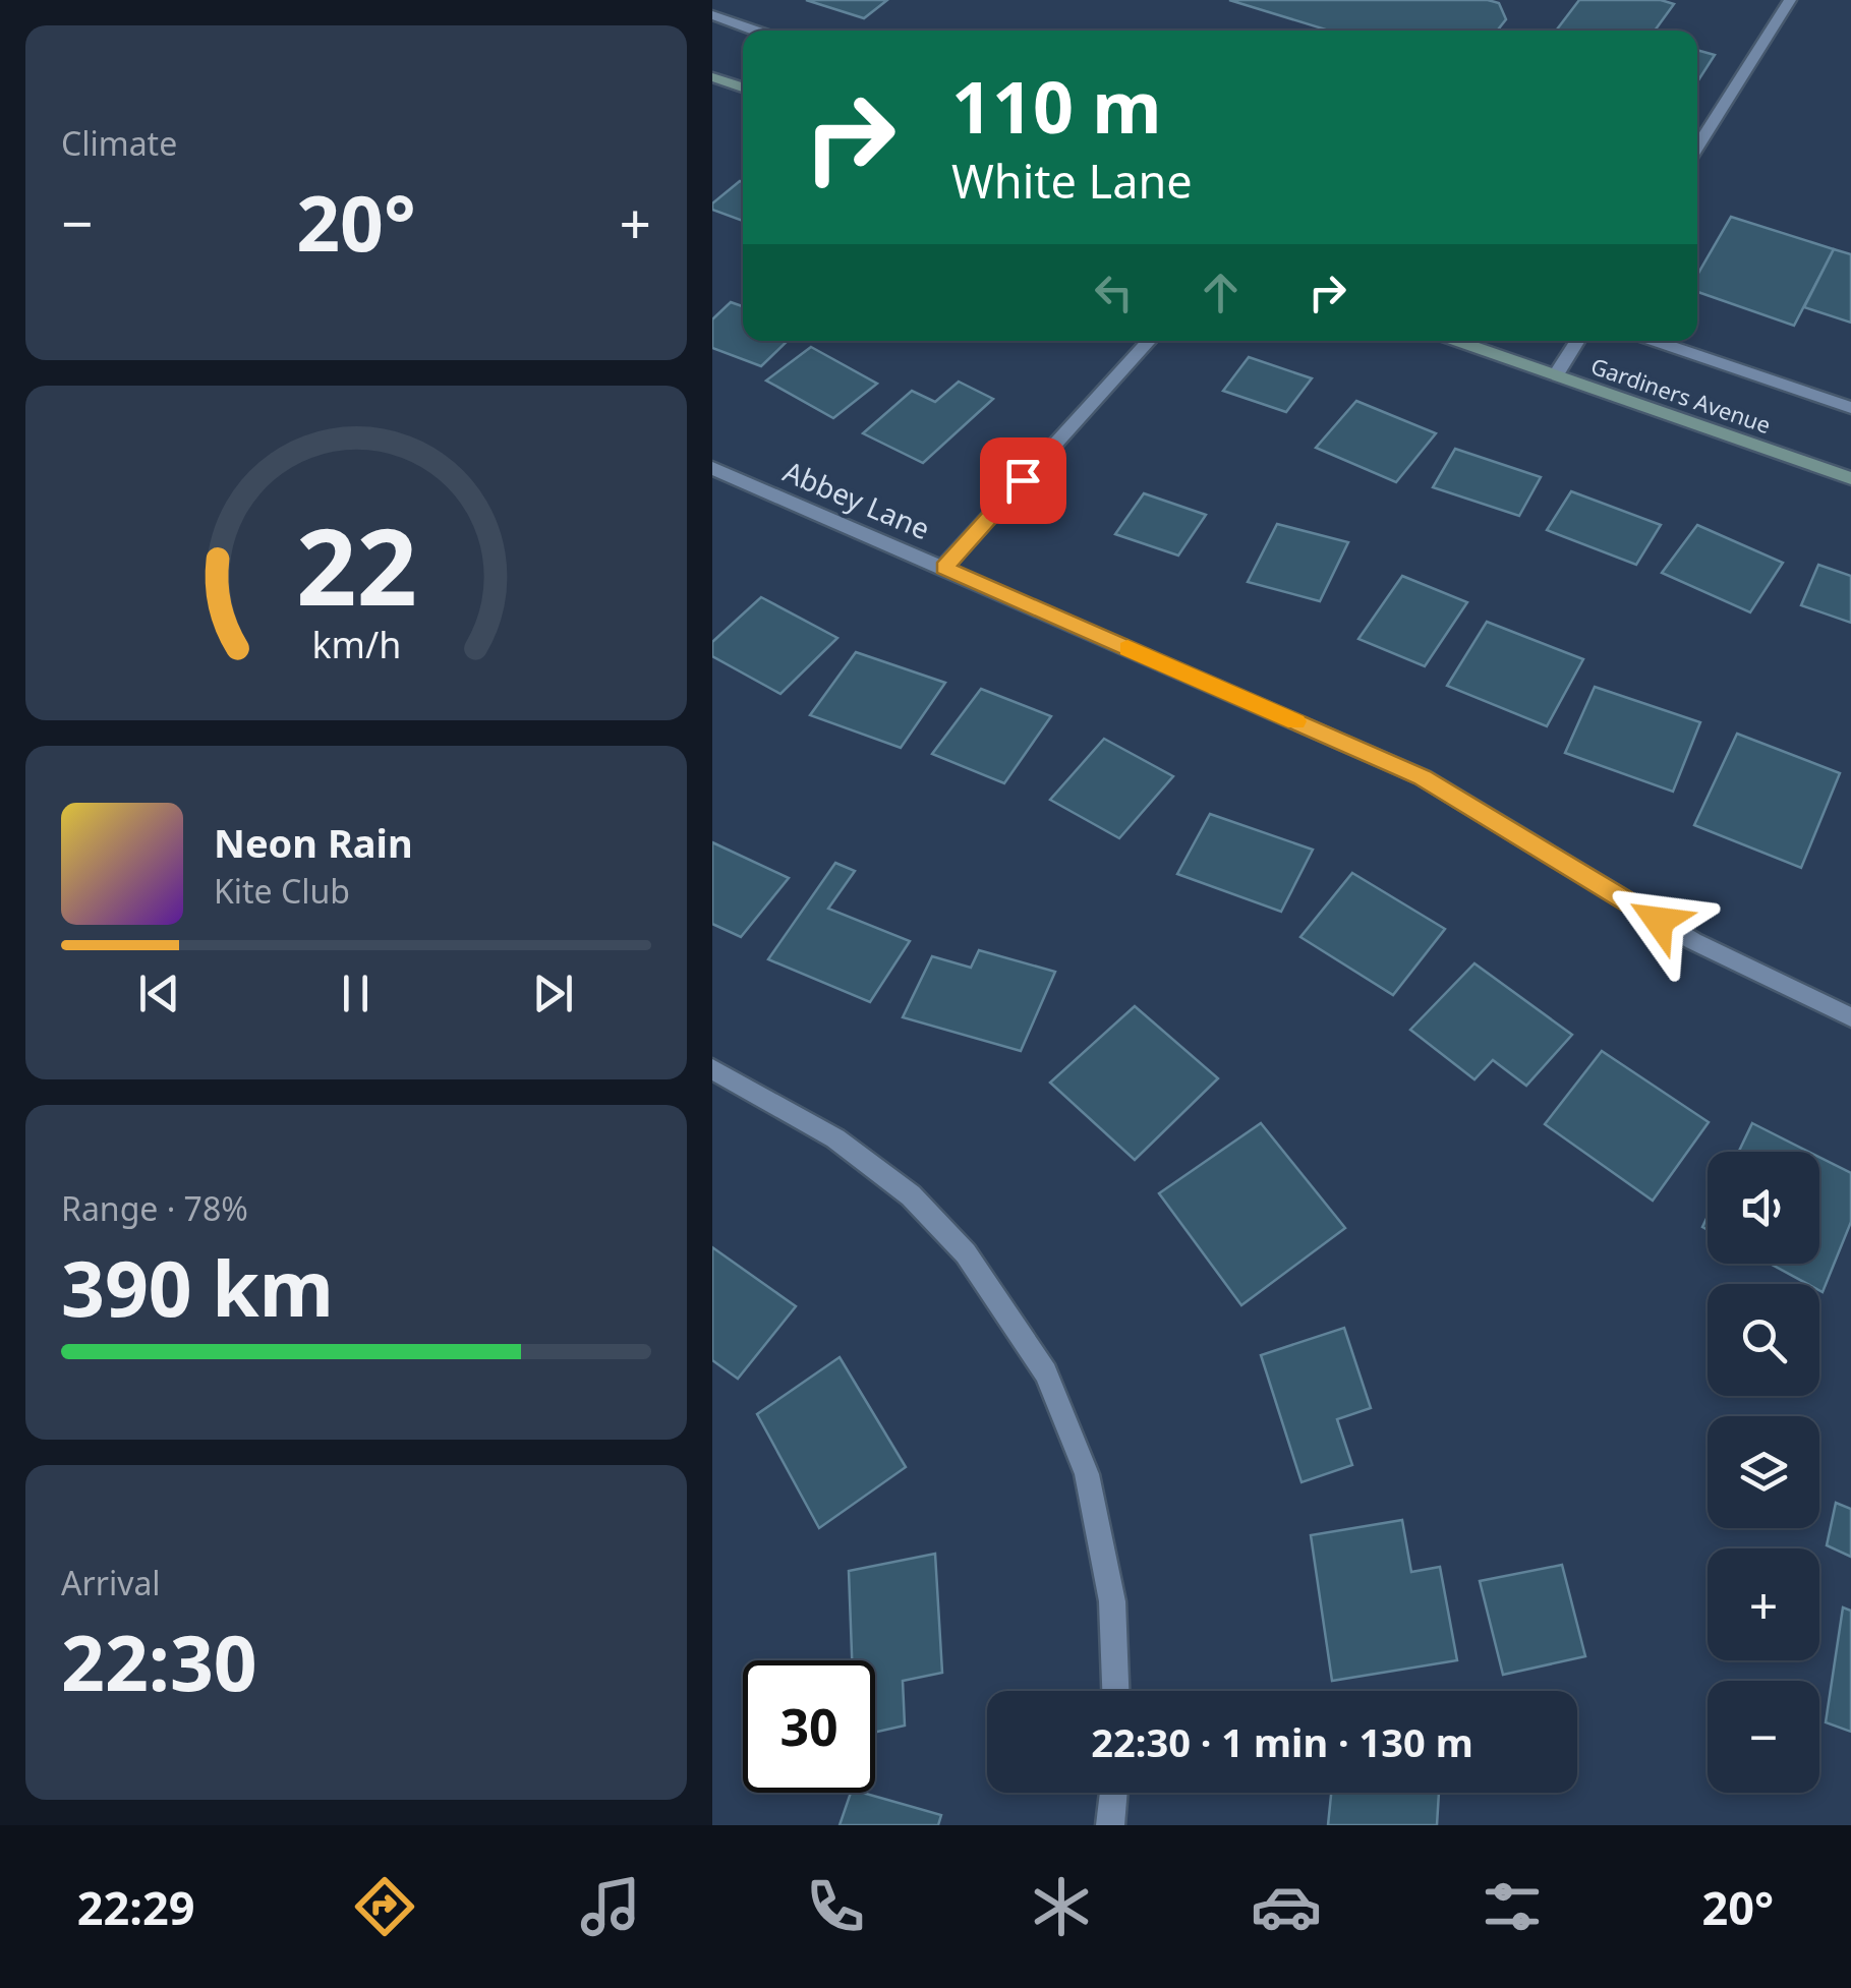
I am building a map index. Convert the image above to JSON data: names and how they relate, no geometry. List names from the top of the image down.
{
  "streets": {
    "main road": ["Gardiners Avenue"],
    "street": ["Abbey Lane"]
  },
  "page": {
    "tile": [
      "Climate",
      ["Range · 78%", "390 km"],
      ["Arrival", "22:30"]
    ],
    "turn": ["110 m", "White Lane"],
    "heat": ["−", "20°", "+"],
    "song": ["Neon Rain", "Kite Club"],
    "map_buttons": ["+", "−"],
    "limit": "30",
    "trip": "22:30 · 1 min · 130 m",
    "tabs": ["22:29", "20°"],
    "gauge": ["22", "km/h"]
  }
}
